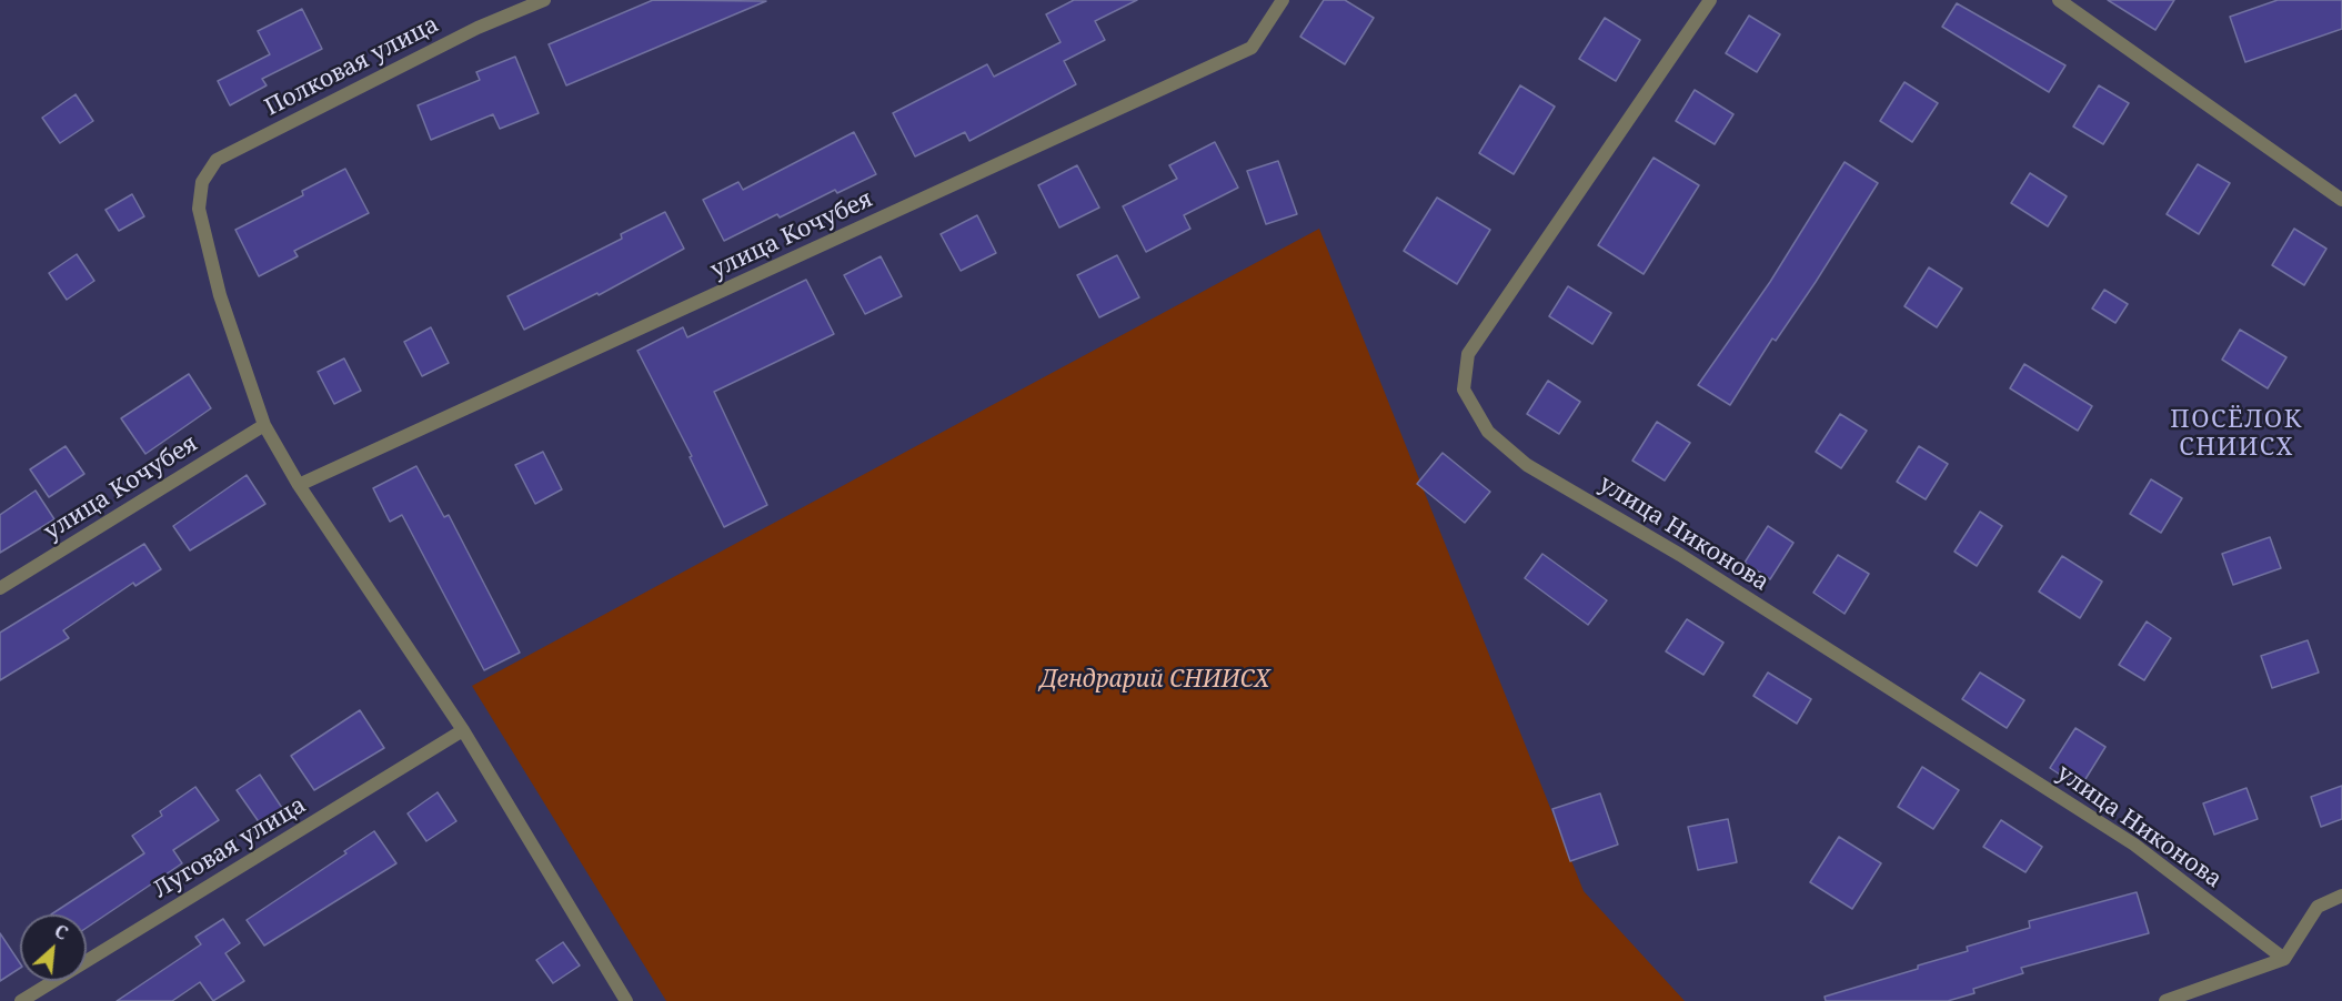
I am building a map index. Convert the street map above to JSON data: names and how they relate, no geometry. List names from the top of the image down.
{
  "streets": {
    "street": [
      "Полковая улица",
      "улица Кочубея",
      "улица Никонова",
      "Луговая улица"
    ]
  },
  "crossings": [
    ["Полковая улица", "улица Кочубея"]
  ],
  "districts": ["ПОСЁЛОК СНИИСХ"],
  "parks": ["Дендрарий СНИИСХ"],
  "north": "top right"
}
